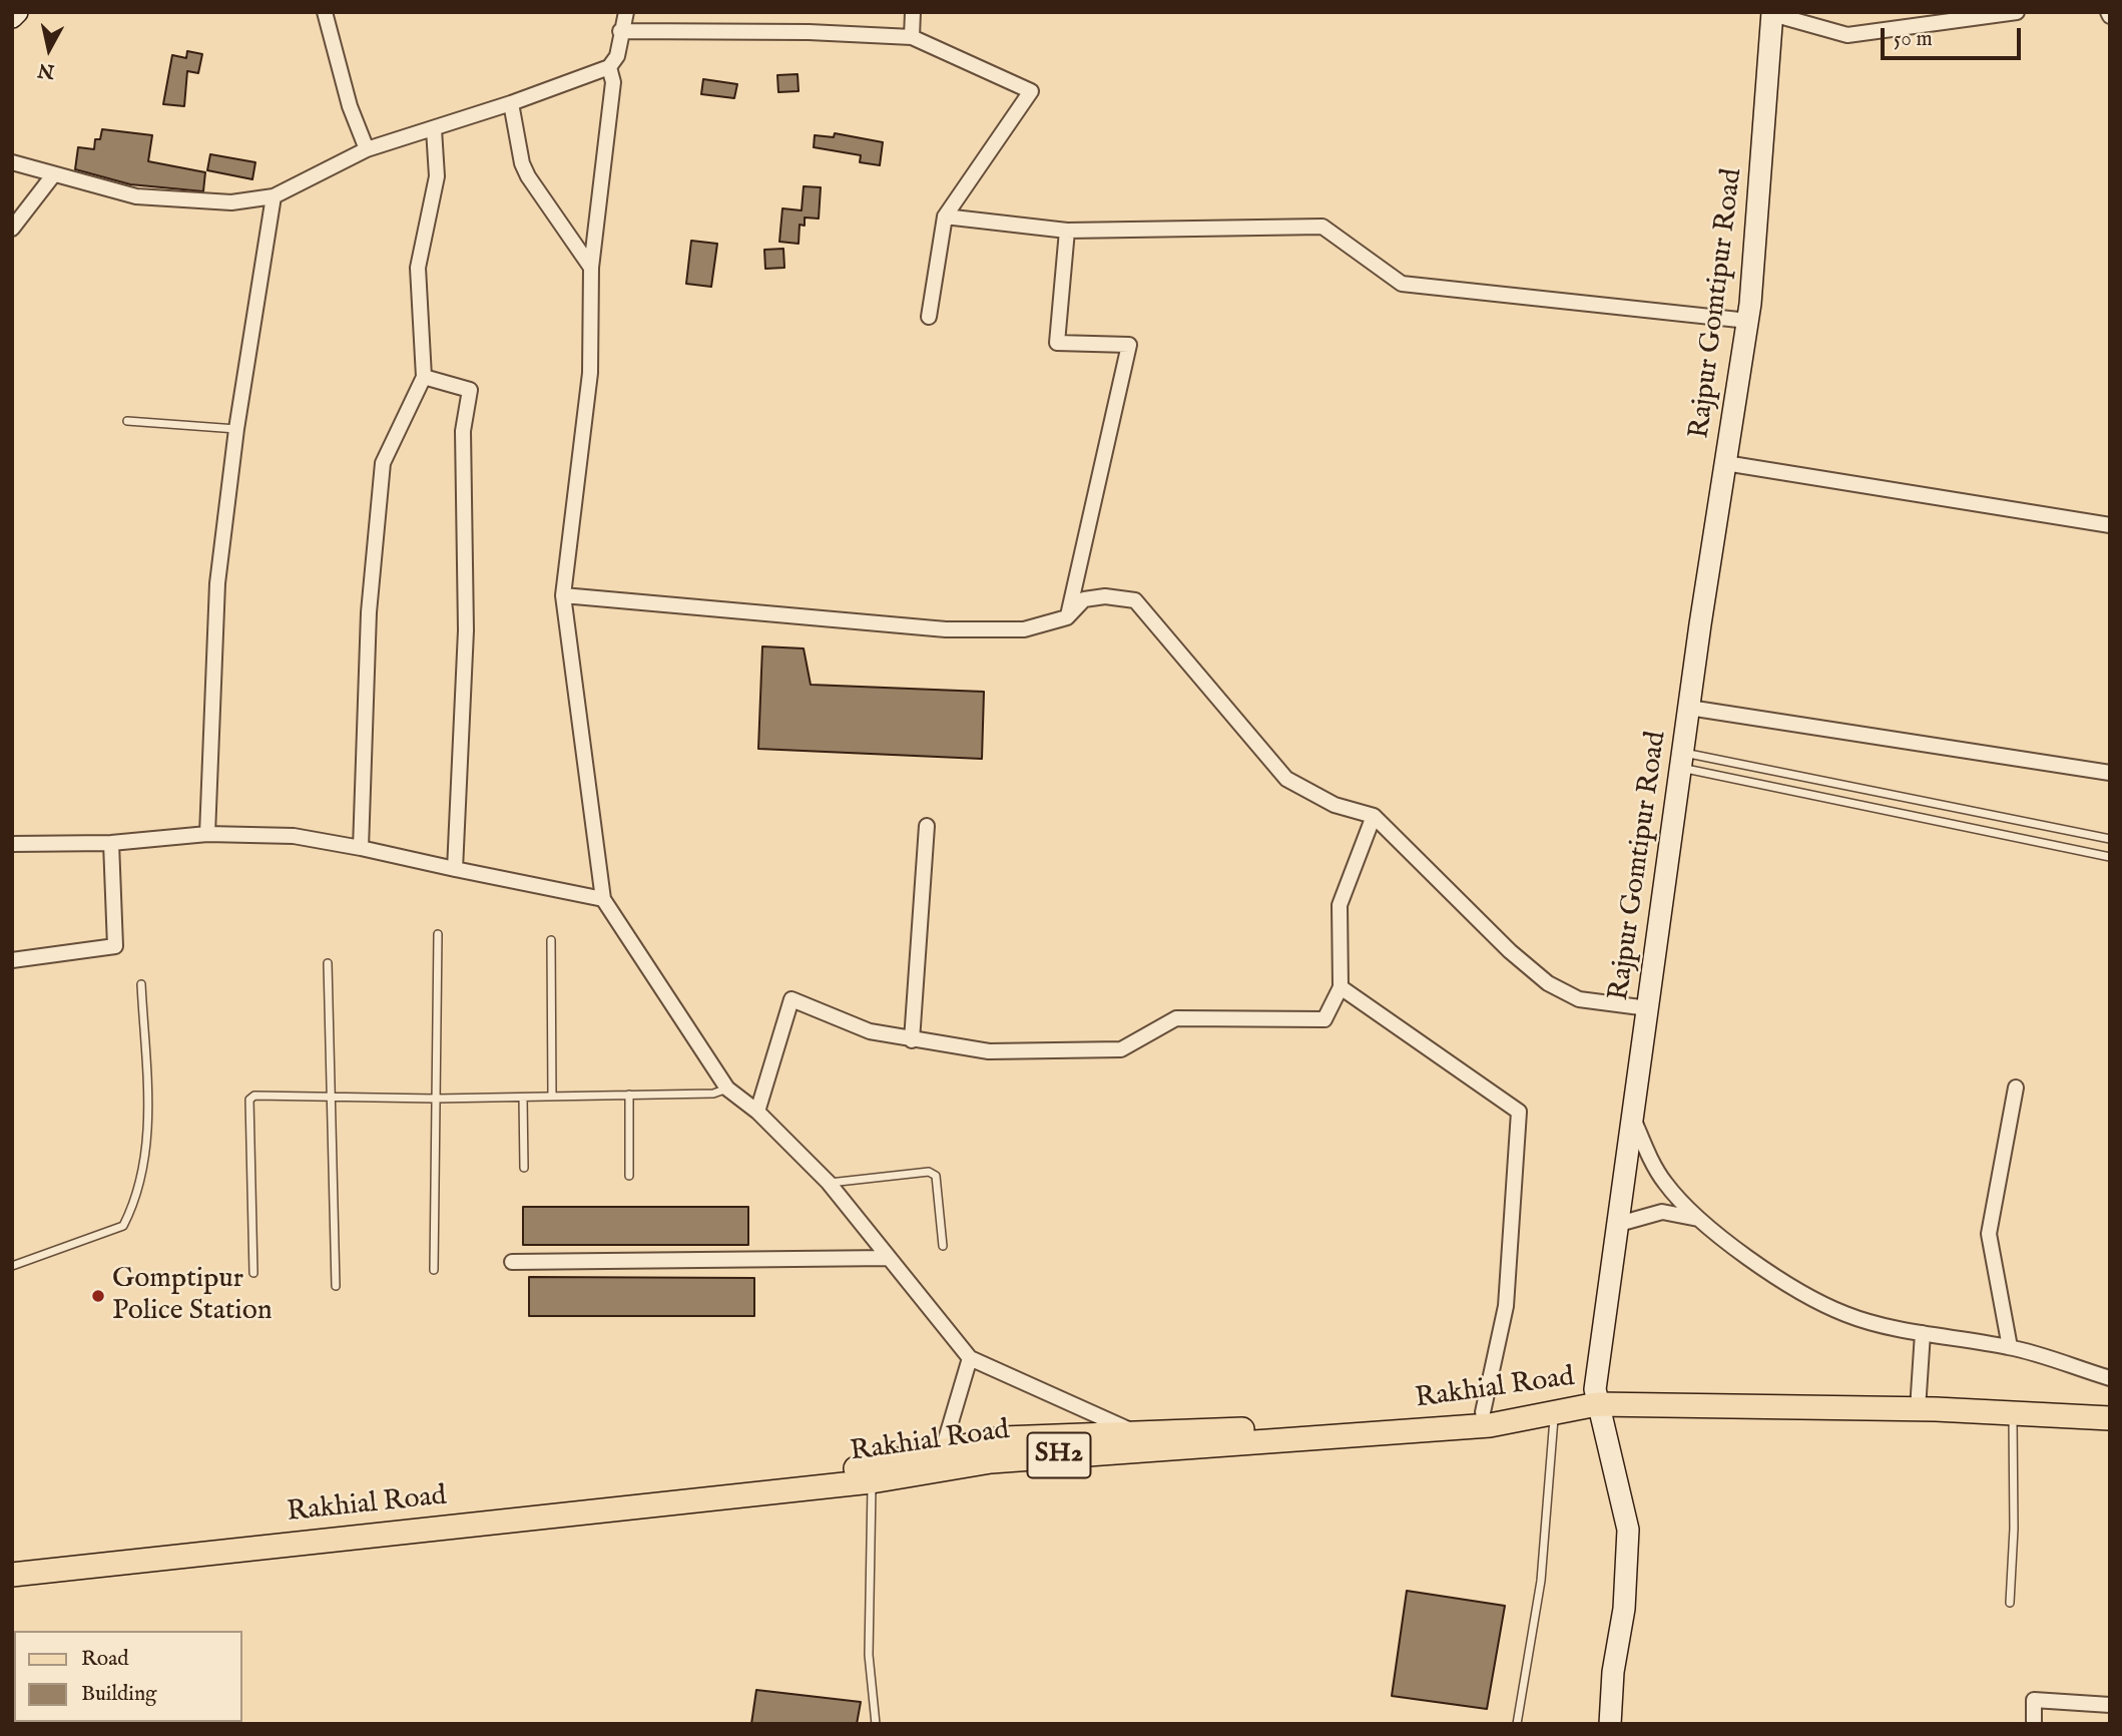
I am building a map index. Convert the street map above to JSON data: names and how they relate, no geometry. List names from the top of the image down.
{
  "streets": {
    "main road": ["Rajpur Gomtipur Road", "Rakhial Road", "SH2"]
  },
  "crossings": [
    ["Rajpur Gomtipur Road", "Rakhial Road"]
  ],
  "places": ["Gomptipur Police Station"],
  "legend": ["Road", "Building"],
  "scale_bar": "50 m",
  "north": "bottom"
}
